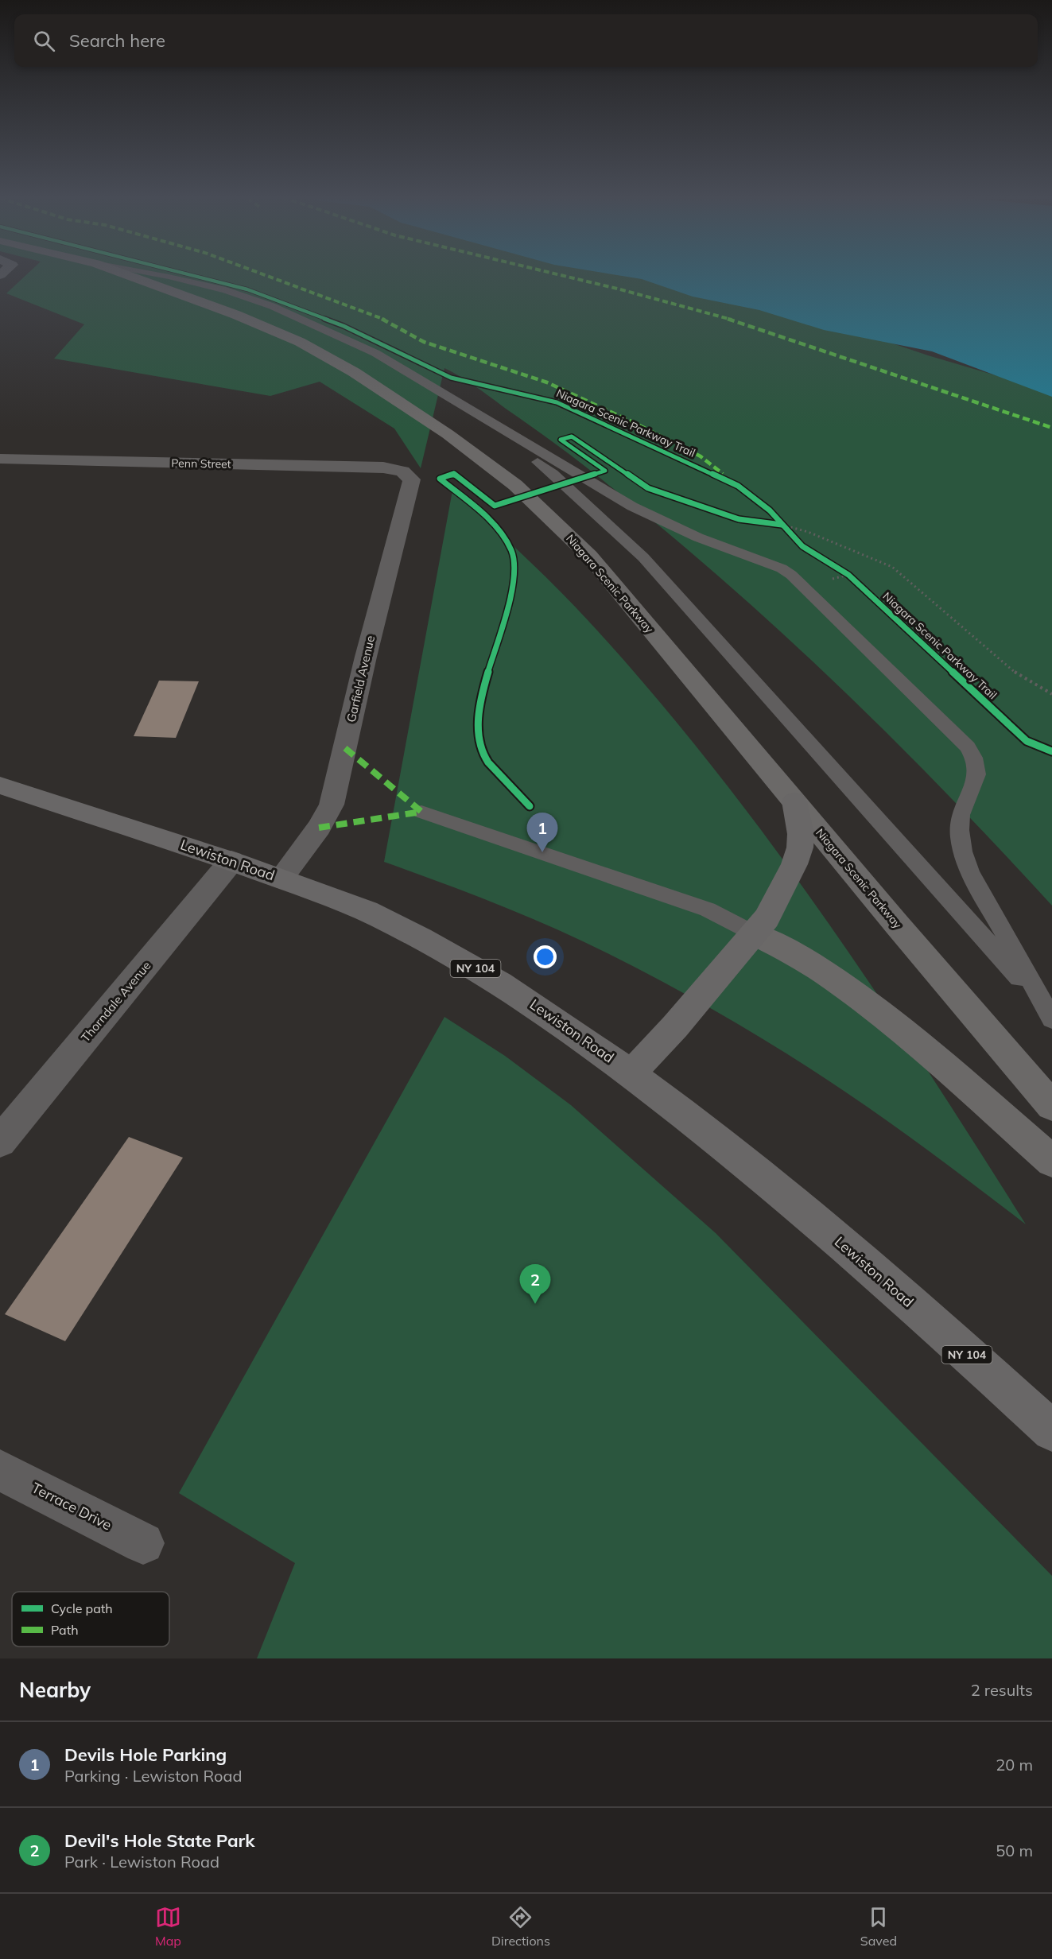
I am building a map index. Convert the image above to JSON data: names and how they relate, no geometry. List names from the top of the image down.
{
  "streets": {
    "main road": ["Niagara Scenic Parkway", "Lewiston Road", "NY 104"],
    "street": [
      "Penn Street",
      "Garfield Avenue",
      "Thorndale Avenue",
      "Terrace Drive"
    ],
    "cycle path": ["Niagara Scenic Parkway Trail"]
  },
  "crossings": [
    ["Penn Street", "Garfield Avenue"],
    ["Garfield Avenue", "Lewiston Road"],
    ["Lewiston Road", "Thorndale Avenue"]
  ],
  "legend": ["Cycle path", "Path"],
  "page": {
    "search": "Search here",
    "pins": ["1", "2"],
    "heading": ["Nearby", "2 results"],
    "list": [
      {
        "mark": "1",
        "name": "Devils Hole Parking",
        "note": "Parking · Lewiston Road",
        "value": "20 m"
      },
      {
        "mark": "2",
        "name": "Devil's Hole State Park",
        "note": "Park · Lewiston Road",
        "value": "50 m"
      }
    ],
    "nav": ["Map", "Directions", "Saved"]
  }
}
